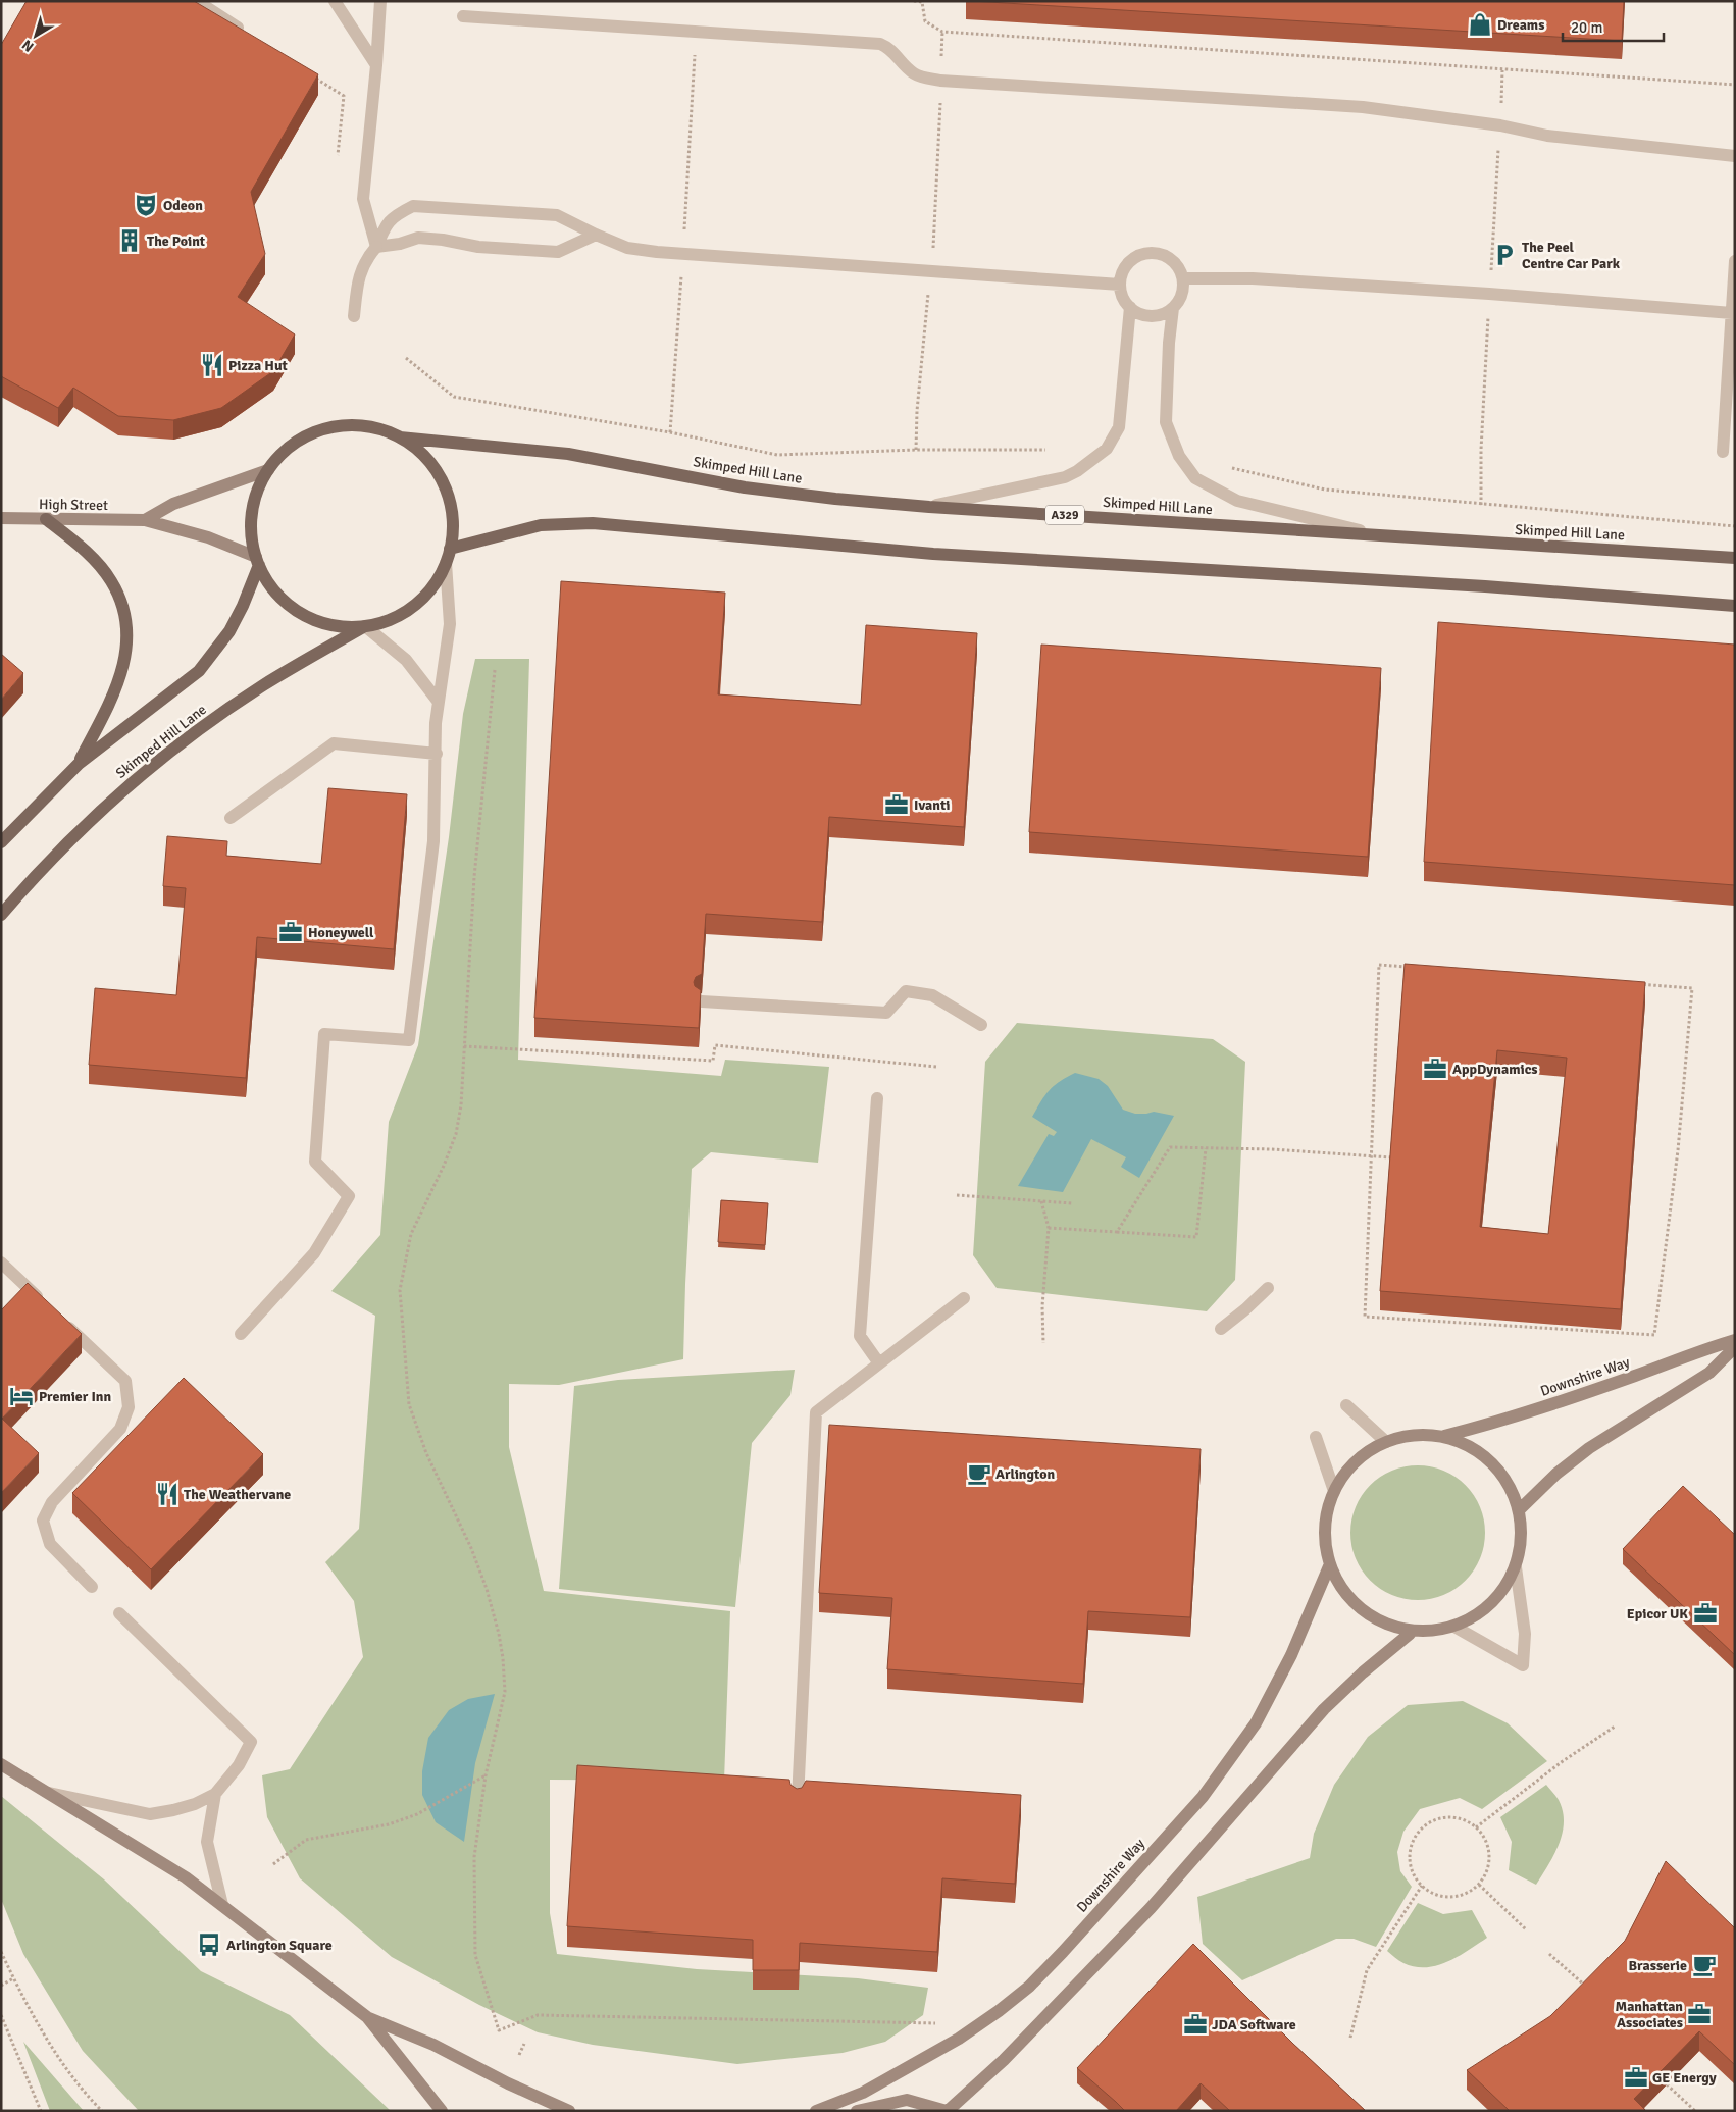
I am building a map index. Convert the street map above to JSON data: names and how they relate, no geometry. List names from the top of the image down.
{
  "streets": {
    "main road": ["Skimped Hill Lane", "A329"],
    "street": ["High Street", "Downshire Way"]
  },
  "places": {
    "shop": ["Dreams"],
    "theatre": ["Odeon"],
    "building": ["The Point"],
    "parking": ["The Peel Centre Car Park"],
    "restaurant": ["Pizza Hut", "The Weathervane"],
    "office": [
      "Ivanti",
      "Honeywell",
      "AppDynamics",
      "Epicor UK",
      "Manhattan Associates",
      "JDA Software",
      "GE Energy"
    ],
    "hotel": ["Premier Inn"],
    "cafe": ["Arlington", "Brasserie"],
    "bus stop": ["Arlington Square"]
  },
  "scale_bar": "20 m",
  "north": "bottom left"
}
